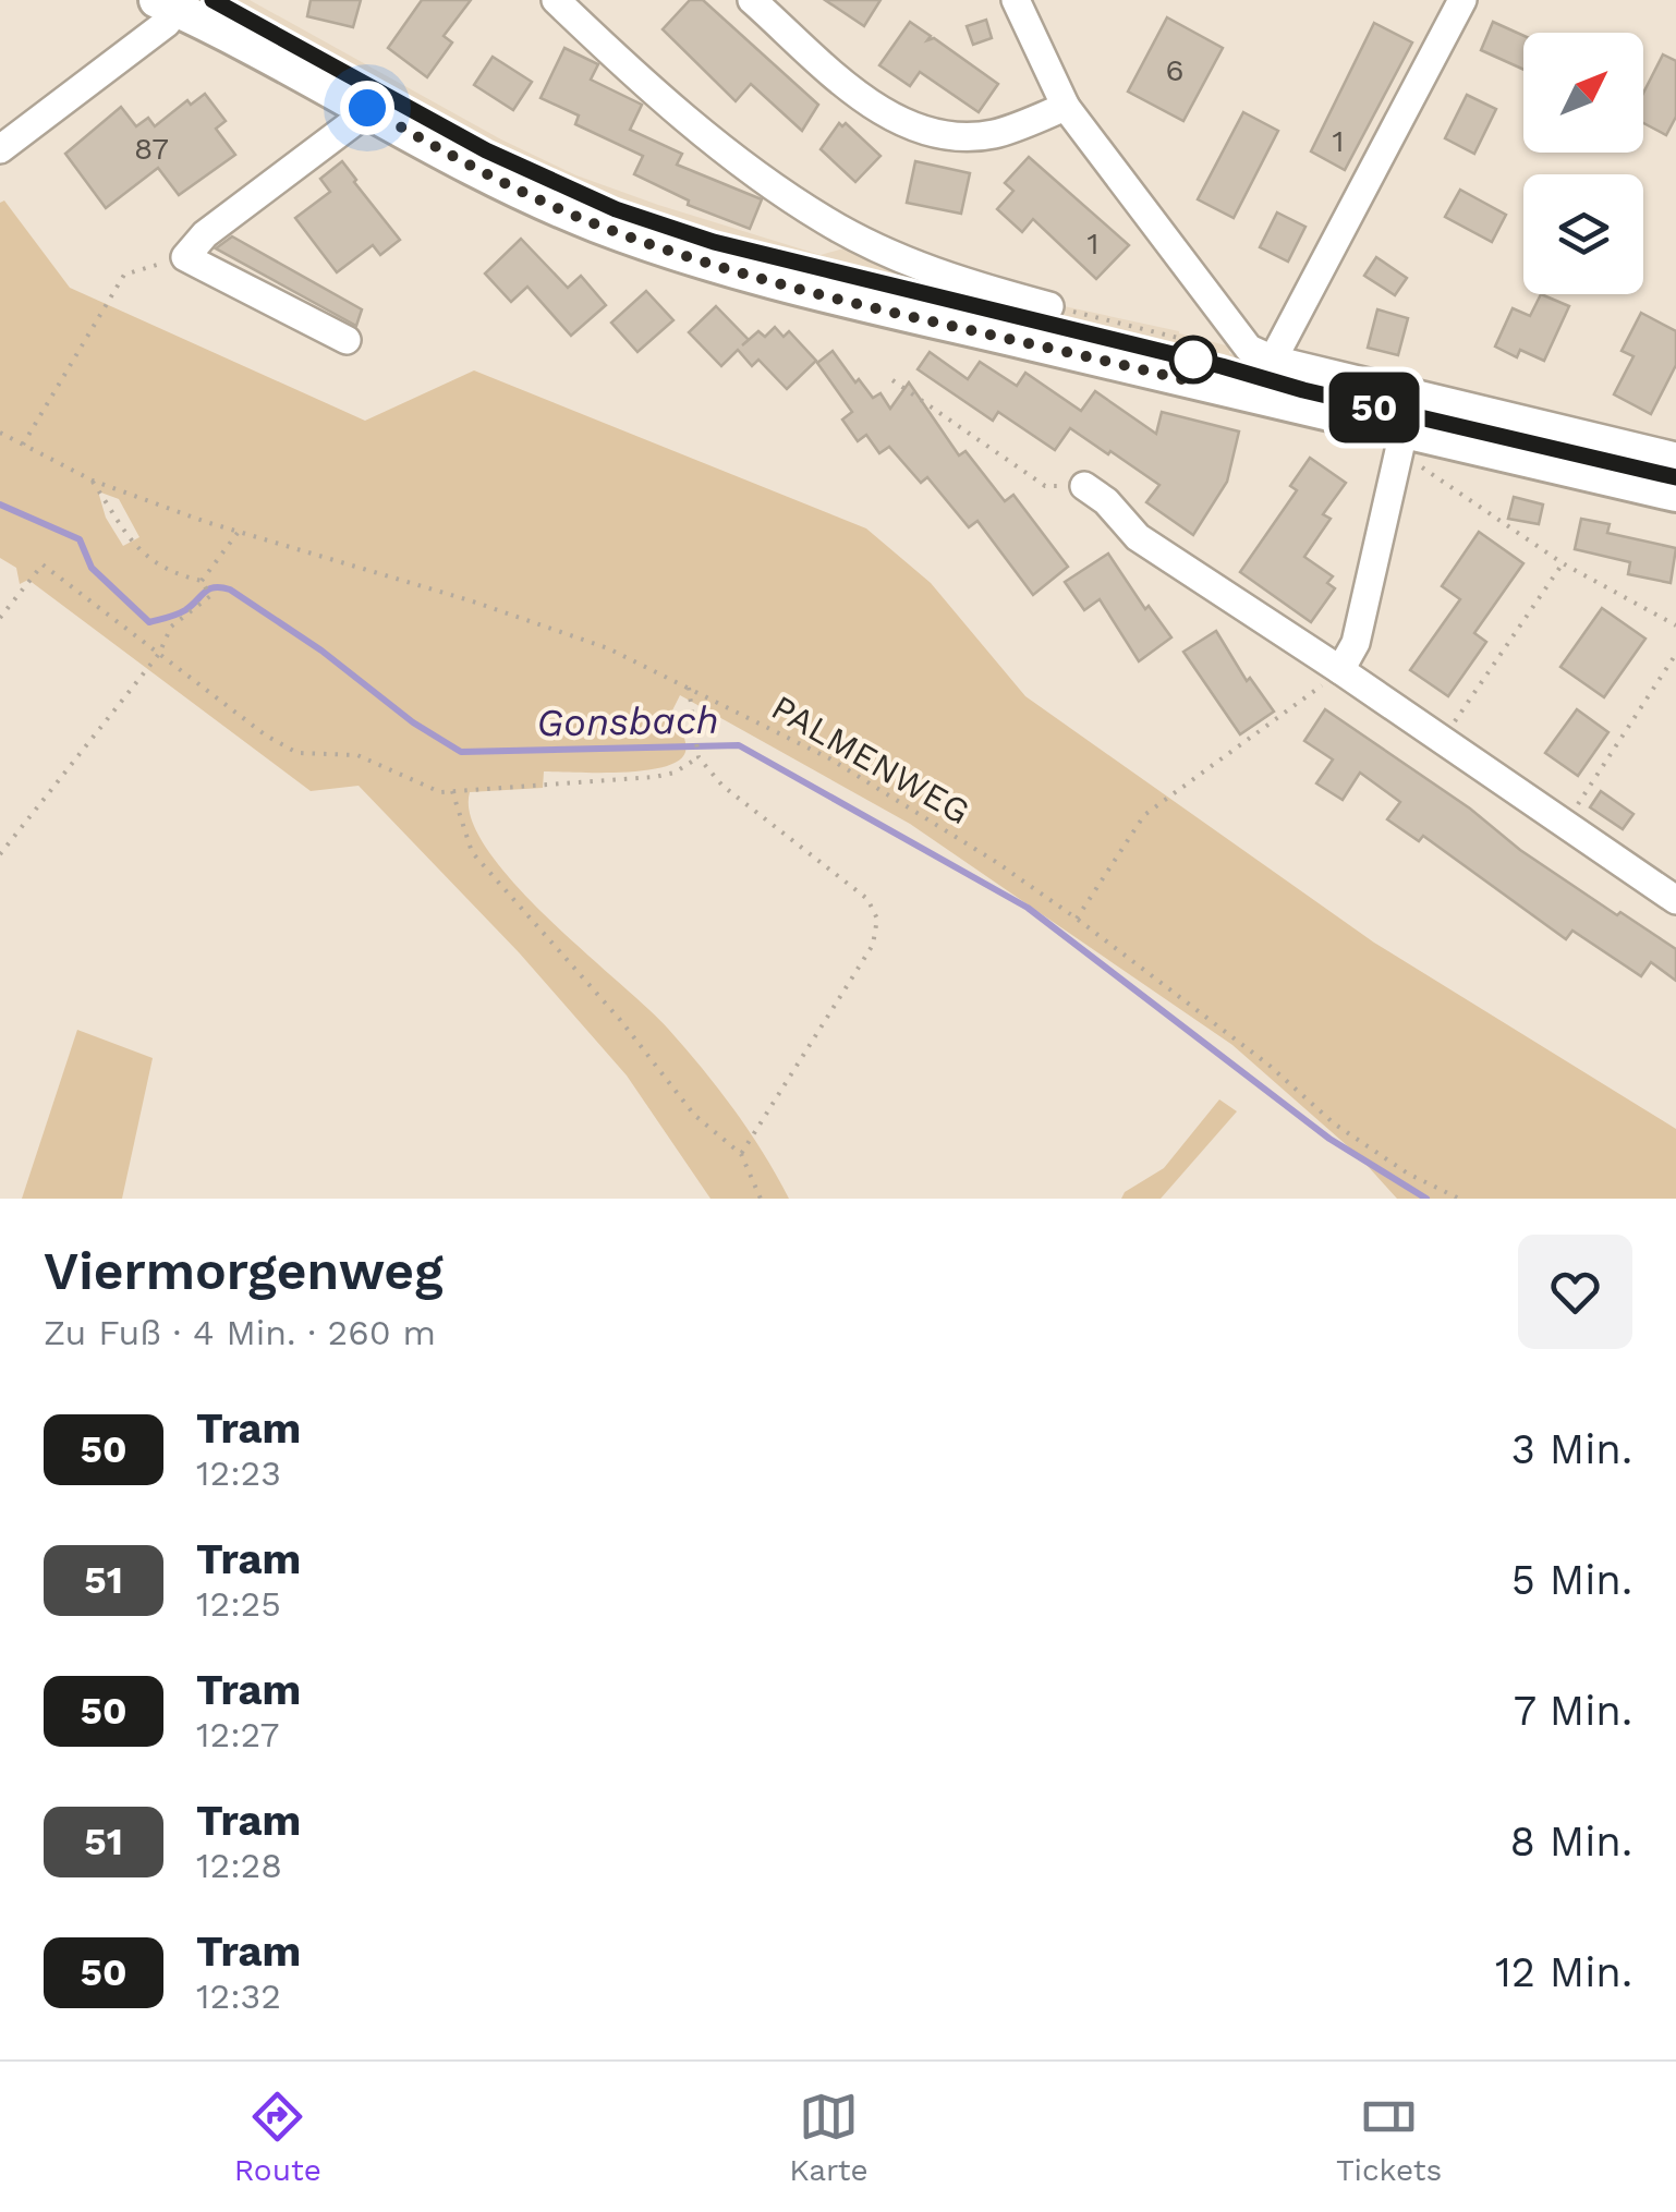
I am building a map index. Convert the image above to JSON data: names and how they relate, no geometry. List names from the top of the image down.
{
  "streets": {
    "path": ["PALMENWEG"]
  },
  "water": ["Gonsbach"],
  "lines": ["tram line 50"],
  "house_numbers": [
    "6",
    "1",
    "87",
    "1"
  ],
  "north": "top right",
  "page": {
    "on_map": "50",
    "heading": ["Viermorgenweg", "Zu Fuß · 4 Min. · 260 m"],
    "list": [
      {
        "mark": "50",
        "name": "Tram",
        "note": "12:23",
        "value": "3 Min."
      },
      {
        "mark": "51",
        "name": "Tram",
        "note": "12:25",
        "value": "5 Min."
      },
      {
        "mark": "50",
        "name": "Tram",
        "note": "12:27",
        "value": "7 Min."
      },
      {
        "mark": "51",
        "name": "Tram",
        "note": "12:28",
        "value": "8 Min."
      },
      {
        "mark": "50",
        "name": "Tram",
        "note": "12:32",
        "value": "12 Min."
      }
    ],
    "tabs": ["Route", "Karte", "Tickets"]
  }
}
